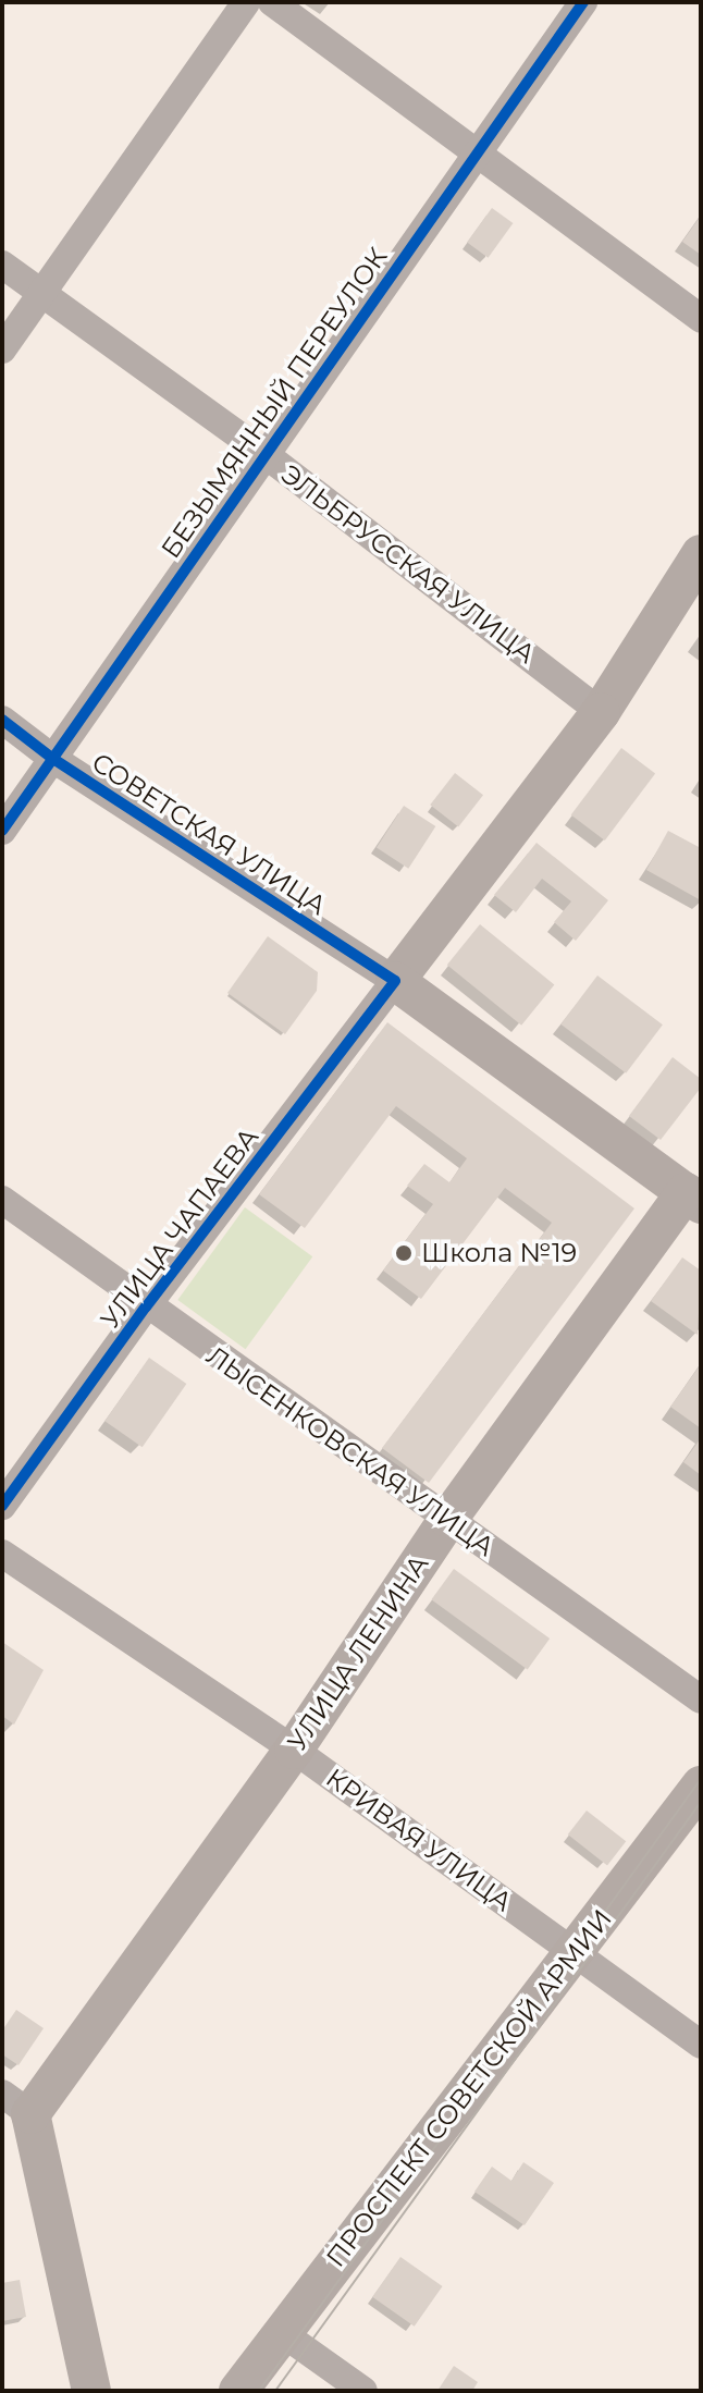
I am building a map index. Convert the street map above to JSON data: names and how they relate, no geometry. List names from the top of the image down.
{
  "streets": {
    "main road": [
      "СОВЕТСКАЯ УЛИЦА",
      "УЛИЦА ЧАПАЕВА",
      "УЛИЦА ЛЕНИНА",
      "ПРОСПЕКТ СОВЕТСКОЙ АРМИИ"
    ],
    "street": [
      "БЕЗЫМЯННЫЙ ПЕРЕУЛОК",
      "ЭЛЬБРУССКАЯ УЛИЦА",
      "ЛЫСЕНКОВСКАЯ УЛИЦА",
      "КРИВАЯ УЛИЦА"
    ]
  },
  "crossings": [
    ["БЕЗЫМЯННЫЙ ПЕРЕУЛОК", "ЭЛЬБРУССКАЯ УЛИЦА"],
    ["БЕЗЫМЯННЫЙ ПЕРЕУЛОК", "СОВЕТСКАЯ УЛИЦА"],
    ["ЭЛЬБРУССКАЯ УЛИЦА", "УЛИЦА ЧАПАЕВА"],
    ["СОВЕТСКАЯ УЛИЦА", "УЛИЦА ЧАПАЕВА"],
    ["СОВЕТСКАЯ УЛИЦА", "УЛИЦА ЛЕНИНА"],
    ["УЛИЦА ЧАПАЕВА", "ЛЫСЕНКОВСКАЯ УЛИЦА"],
    ["ЛЫСЕНКОВСКАЯ УЛИЦА", "УЛИЦА ЛЕНИНА"],
    ["УЛИЦА ЛЕНИНА", "КРИВАЯ УЛИЦА"],
    ["КРИВАЯ УЛИЦА", "ПРОСПЕКТ СОВЕТСКОЙ АРМИИ"]
  ],
  "places": ["Школа №19"]
}
